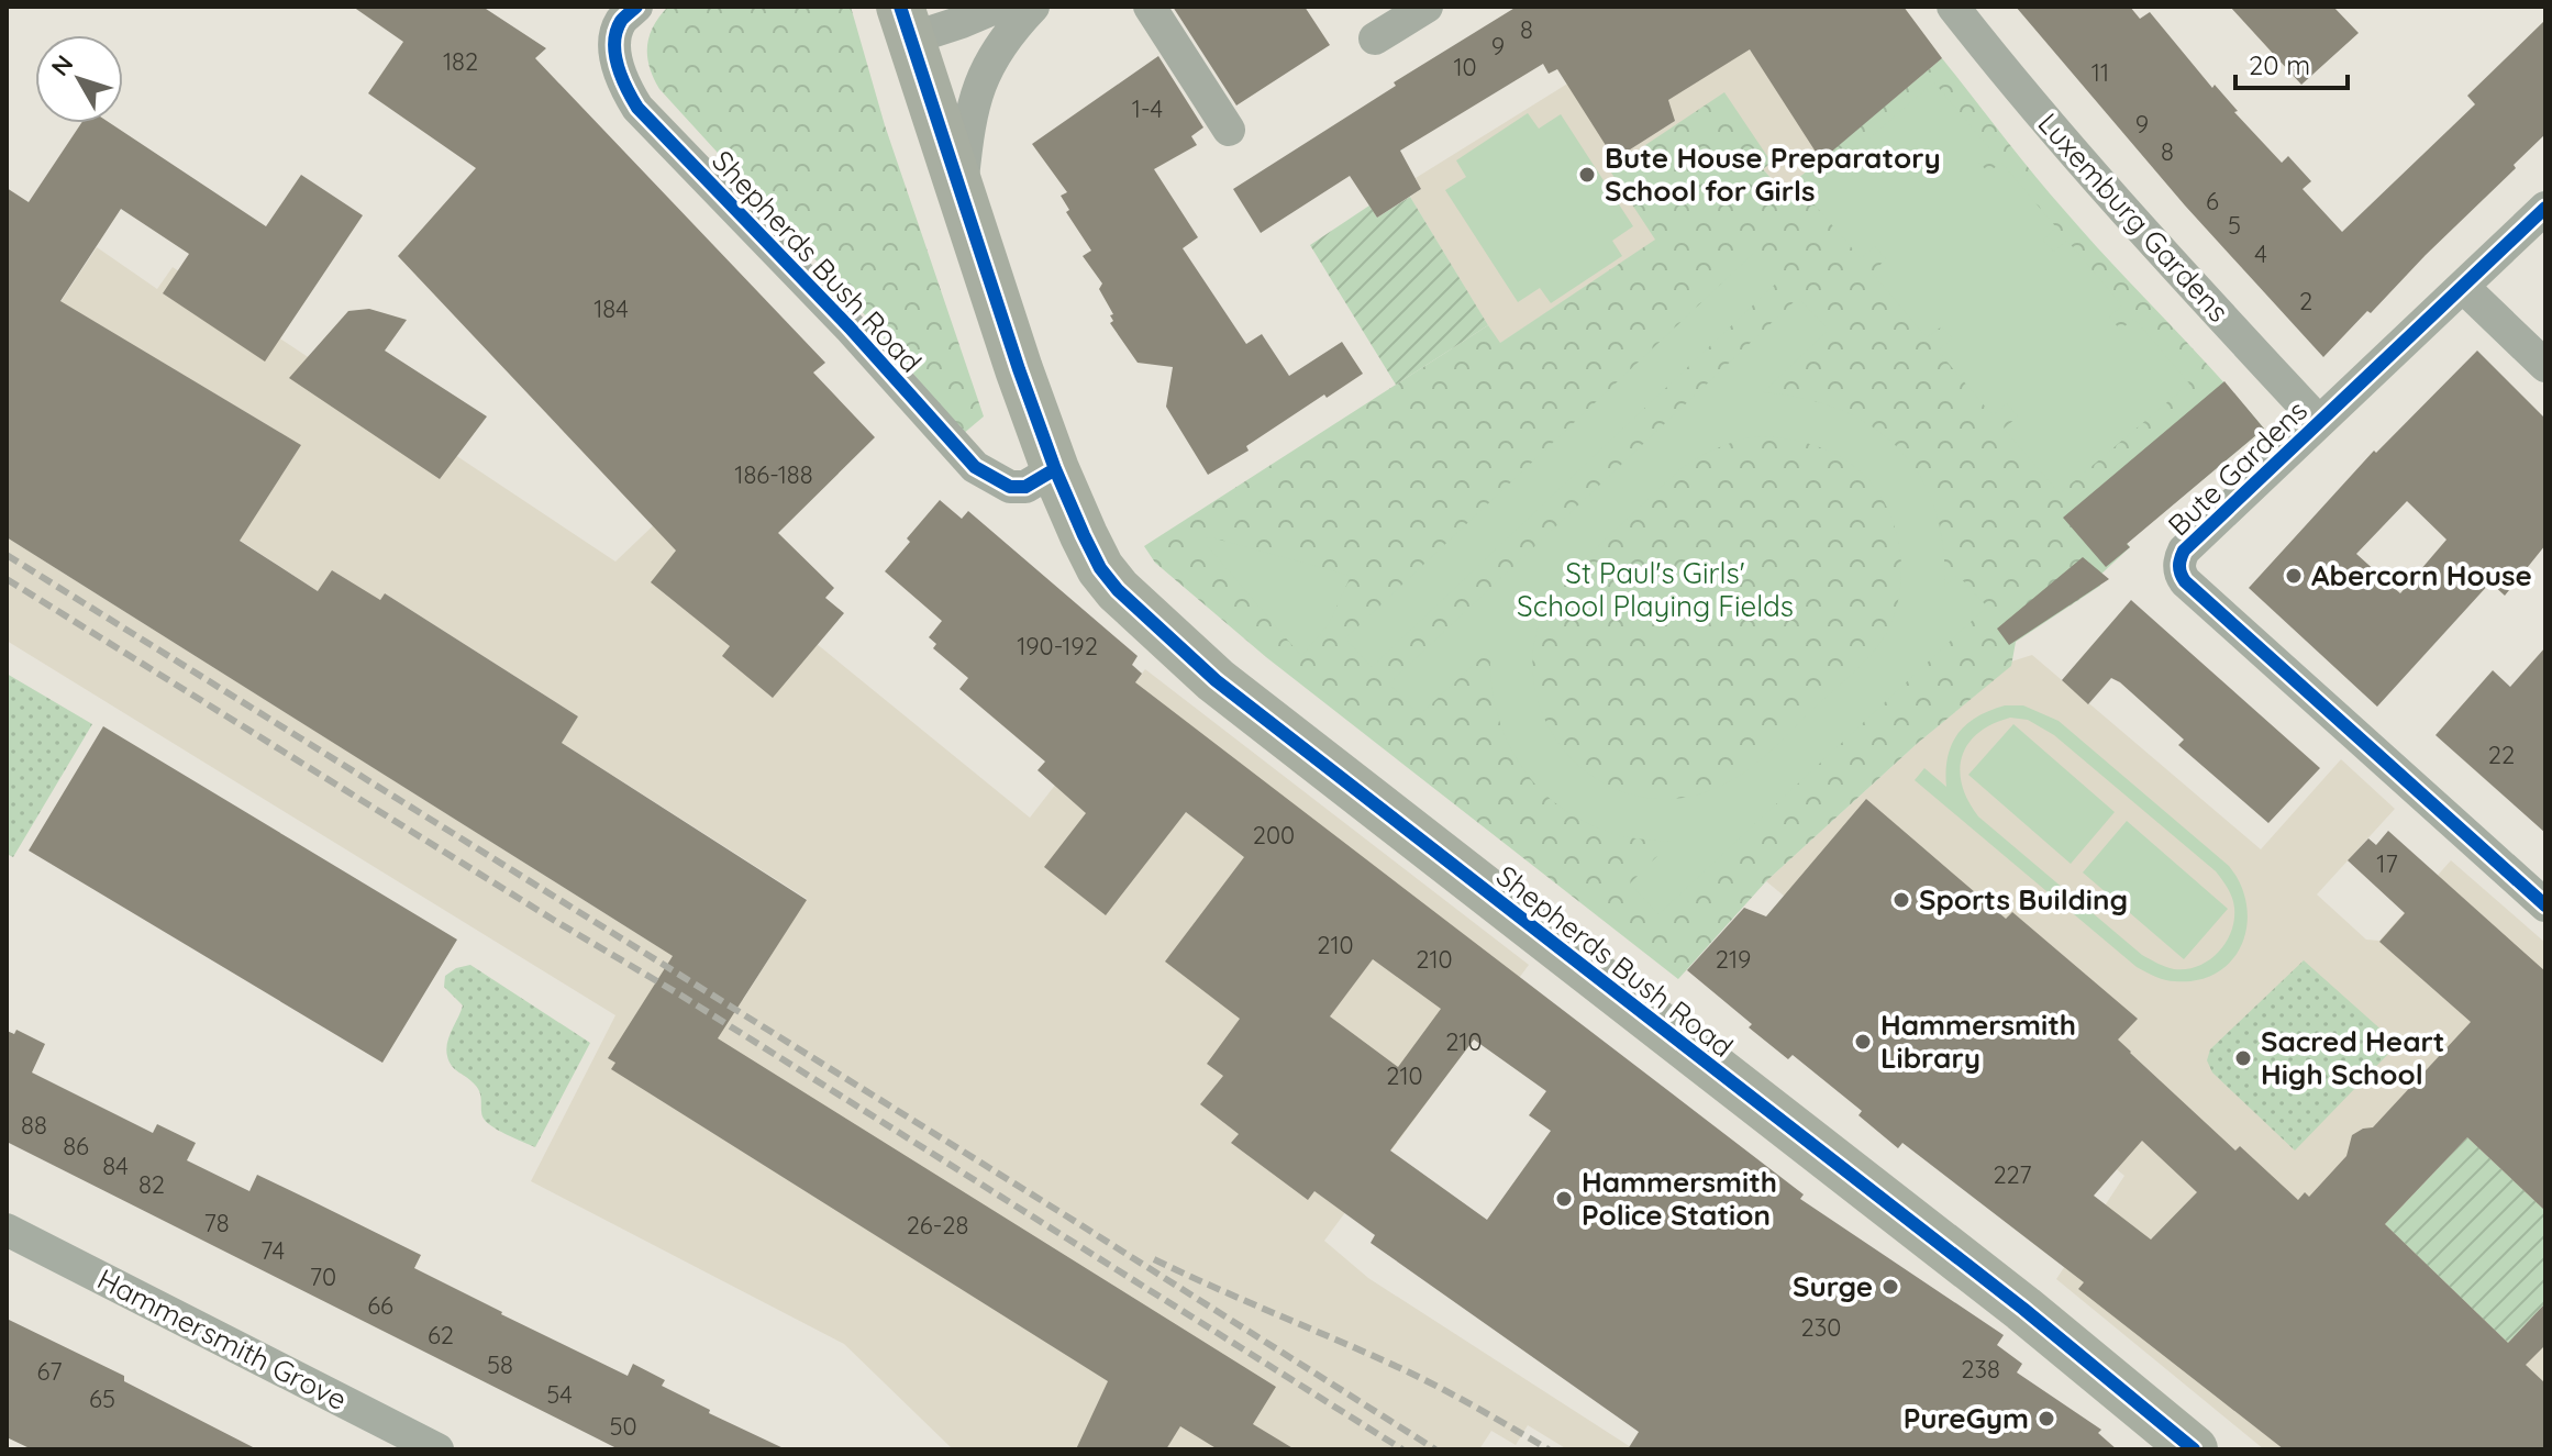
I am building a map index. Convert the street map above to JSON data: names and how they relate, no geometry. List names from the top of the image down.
{
  "streets": {
    "main road": ["Shepherds Bush Road"],
    "street": ["Luxemburg Gardens", "Bute Gardens", "Hammersmith Grove"]
  },
  "crossings": [
    ["Luxemburg Gardens", "Bute Gardens"]
  ],
  "parks": ["St Paul's Girls' School Playing Fields"],
  "places": [
    "Bute House Preparatory School for Girls",
    "Abercorn House",
    "Sports Building",
    "Hammersmith Library",
    "Sacred Heart High School",
    "Hammersmith Police Station",
    "Surge",
    "PureGym"
  ],
  "house_numbers": [
    "8",
    "9",
    "182",
    "10",
    "11",
    "1-4",
    "9",
    "8",
    "6",
    "5",
    "4",
    "2",
    "184",
    "186-188",
    "190-192",
    "22",
    "200",
    "17",
    "210",
    "210",
    "219",
    "210",
    "210",
    "88",
    "86",
    "84",
    "227",
    "82",
    "78",
    "26-28",
    "74",
    "70",
    "66",
    "230",
    "62",
    "58",
    "238",
    "67",
    "54",
    "65",
    "50"
  ],
  "scale_bar": "20 m",
  "north": "top left"
}
